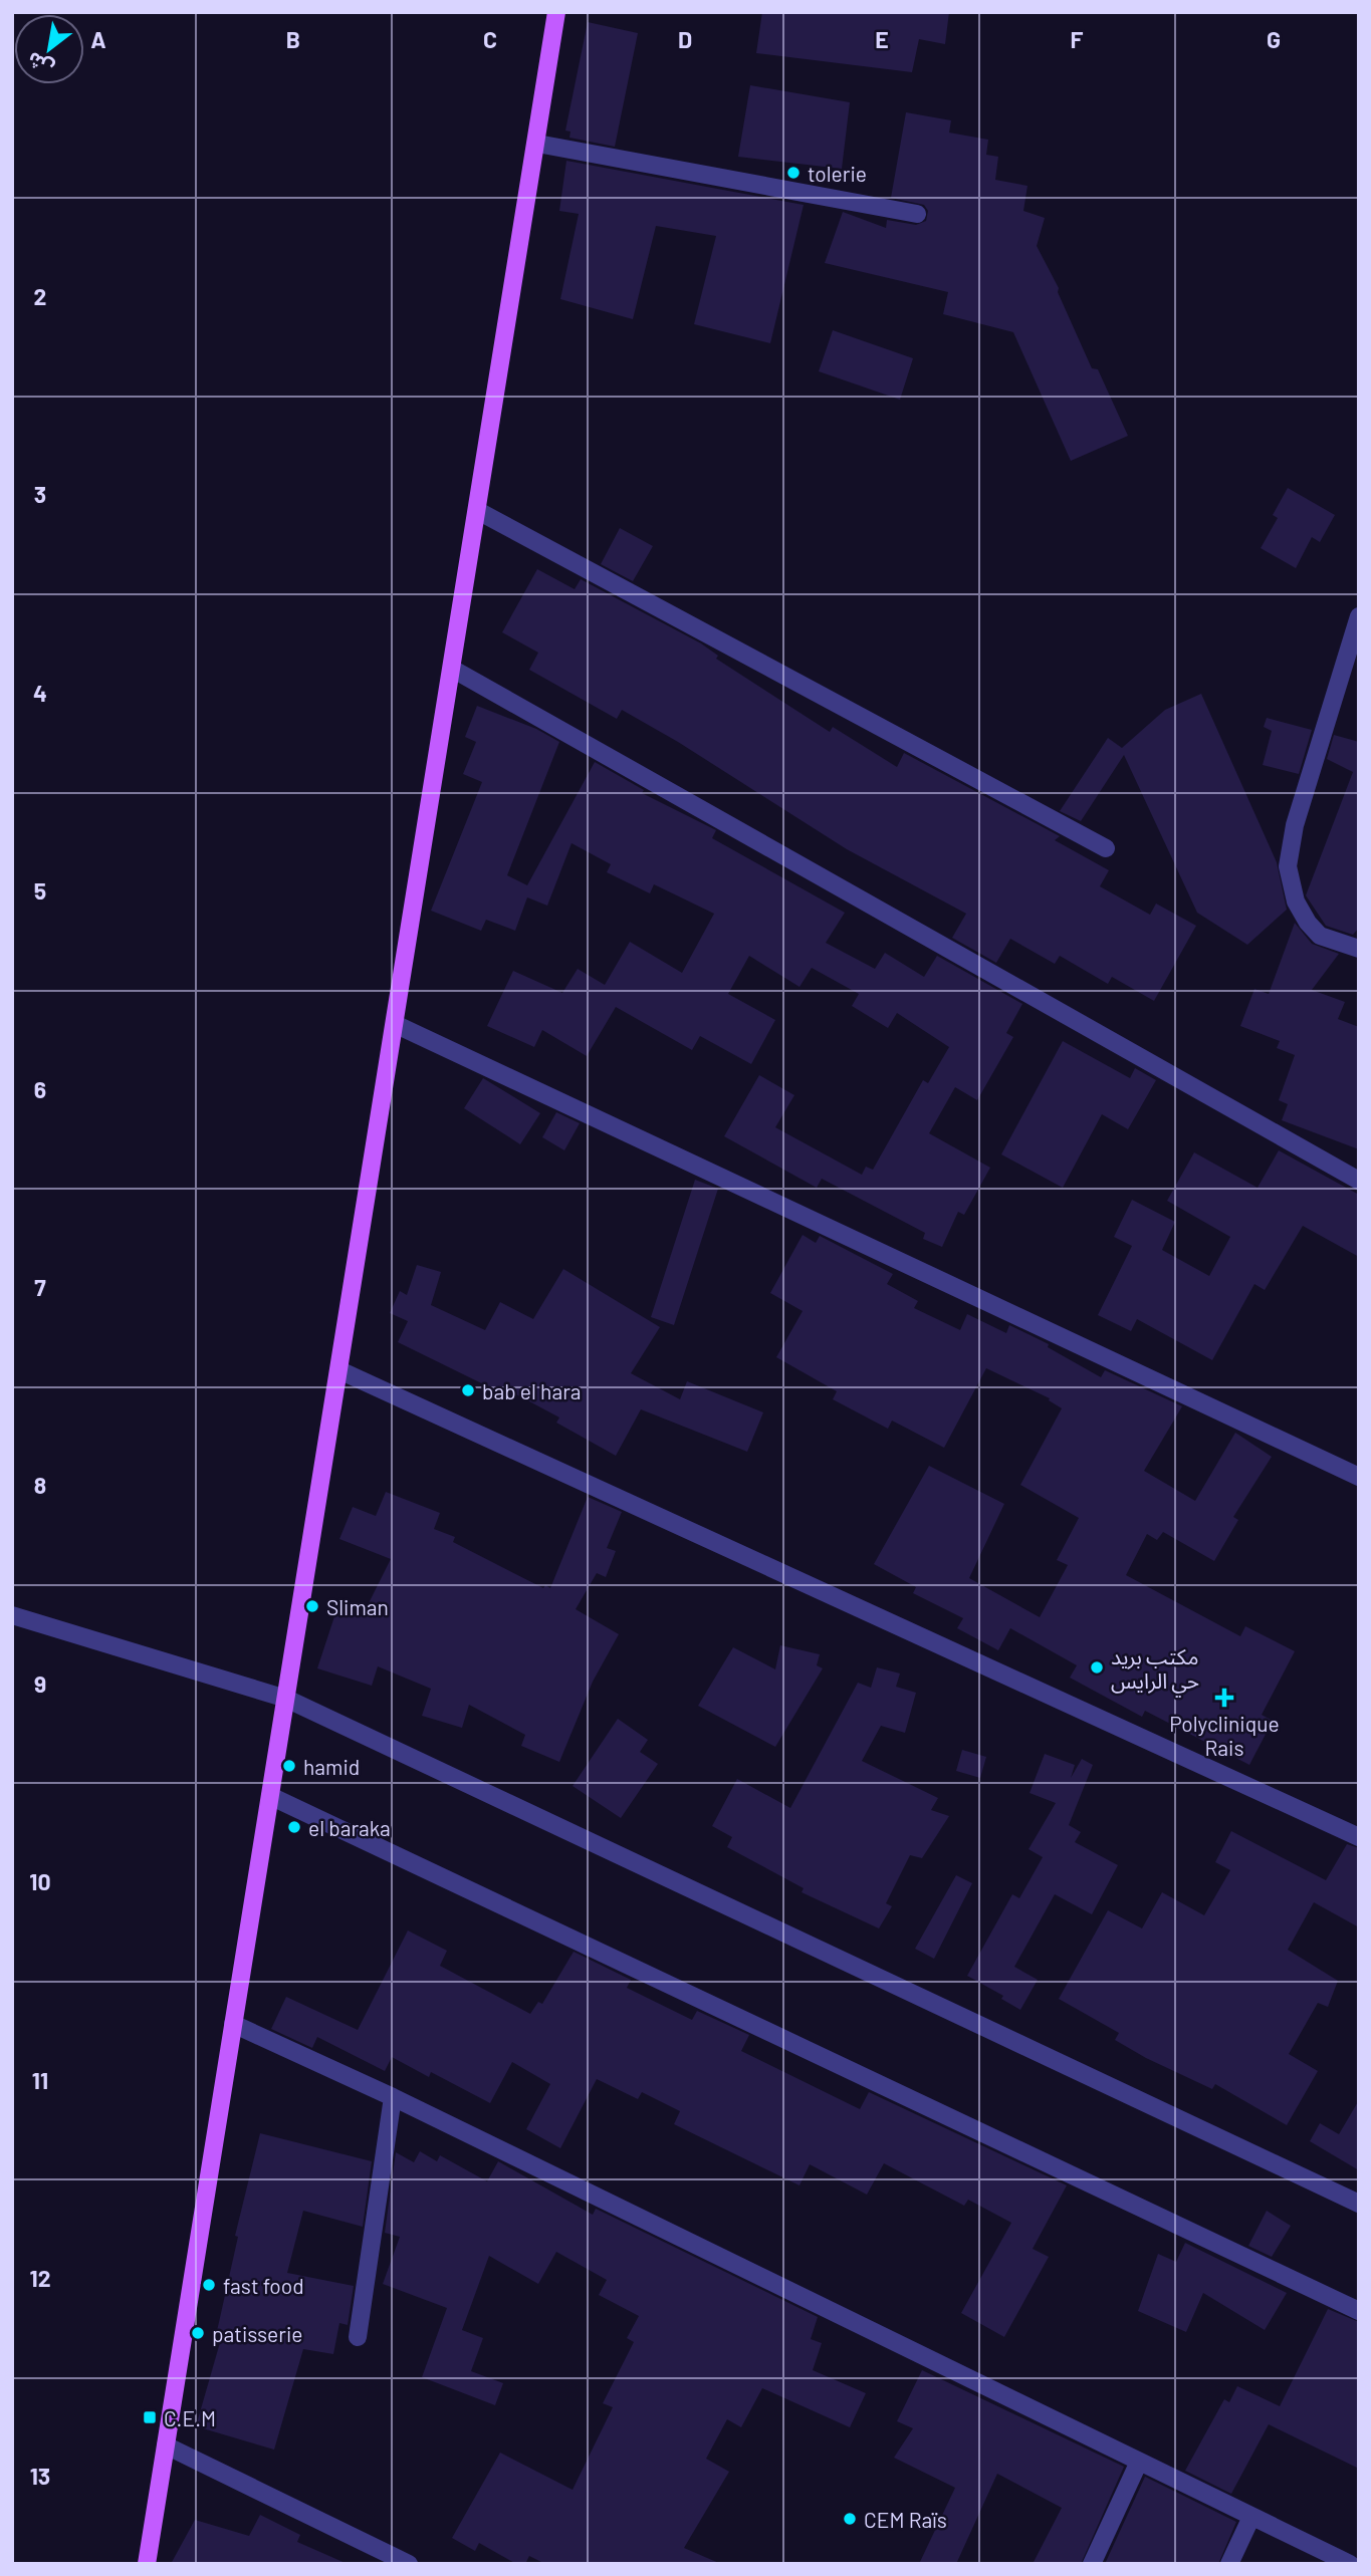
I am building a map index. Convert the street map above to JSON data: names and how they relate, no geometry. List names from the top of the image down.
{
  "places": {
    "other": [
      "tolerie",
      "bab el hara",
      "Sliman",
      "مكتب بريد حي الرايس",
      "hamid",
      "el baraka",
      "fast food",
      "patisserie",
      "CEM Raïs"
    ],
    "health": ["Polyclinique Rais"],
    "transit": ["C.E.M"]
  },
  "north": "bottom left",
  "grid": {
    "columns": [
      "A",
      "B",
      "C",
      "D",
      "E",
      "F",
      "G"
    ],
    "rows": [
      "2",
      "3",
      "4",
      "5",
      "6",
      "7",
      "8",
      "9",
      "10",
      "11",
      "12",
      "13"
    ]
  }
}
